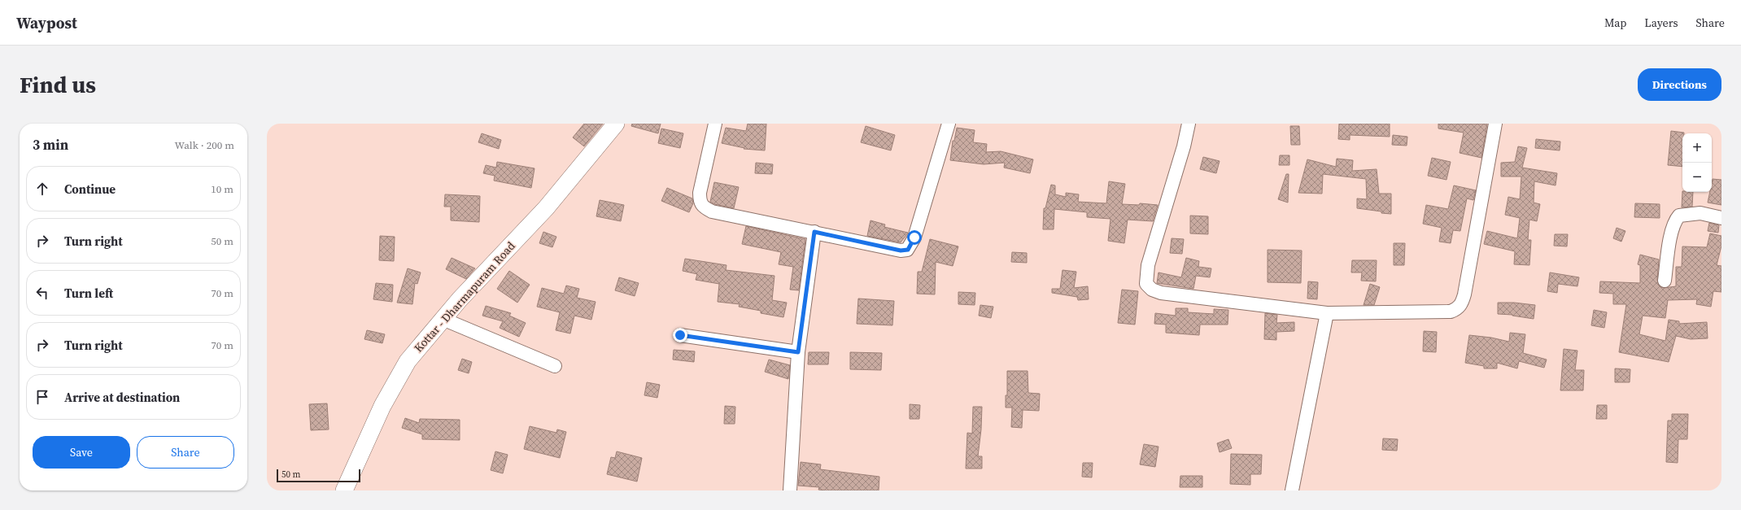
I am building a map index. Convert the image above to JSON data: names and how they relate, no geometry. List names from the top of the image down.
{
  "streets": {
    "main road": ["Kottar - Dharmapuram Road"]
  },
  "scale_bar": "50 m",
  "page": {
    "header": "Waypost",
    "nav": ["Map", "Layers", "Share"],
    "buttons": [
      "Directions",
      ["Save", "Share"]
    ],
    "title": "Find us",
    "heading": ["3 min", "Walk · 200 m"],
    "map_buttons": ["+", "−"],
    "list": [
      ["Continue", "10 m"],
      ["Turn right", "50 m"],
      ["Turn left", "70 m"],
      ["Turn right", "70 m"],
      "Arrive at destination"
    ],
    "scale": "50 m"
  }
}
